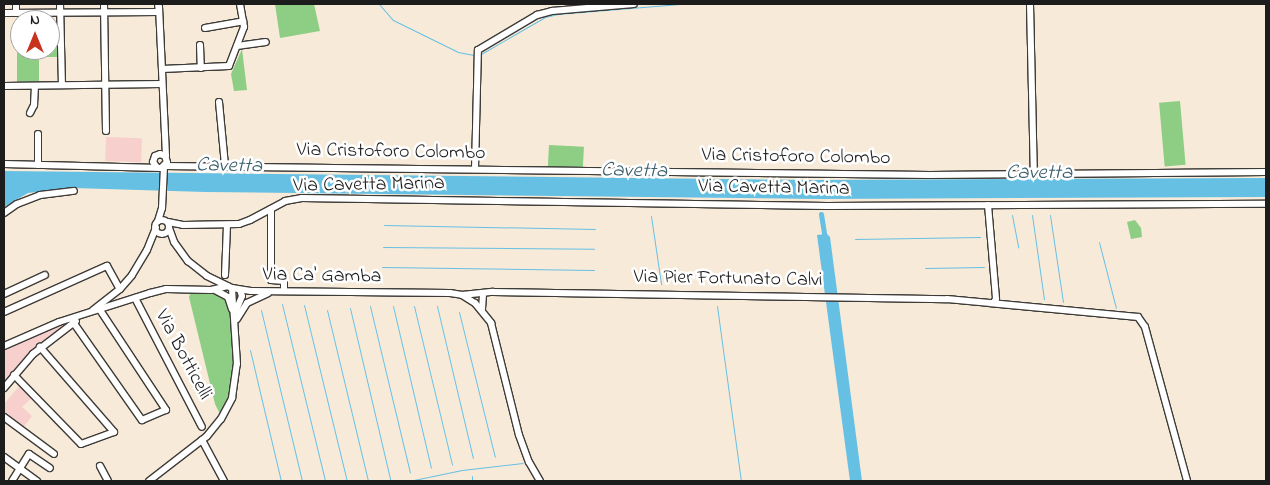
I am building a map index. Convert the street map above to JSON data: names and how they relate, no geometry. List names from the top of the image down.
{
  "streets": {
    "street": [
      "Via Cristoforo Colombo",
      "Via Cavetta Marina",
      "Via Ca' Gamba",
      "Via Pier Fortunato Calvi",
      "Via Botticelli"
    ]
  },
  "crossings": [
    ["Via Cavetta Marina", "Via Ca' Gamba"],
    ["Via Ca' Gamba", "Via Pier Fortunato Calvi"]
  ],
  "water": ["Cavetta"],
  "north": "top"
}
